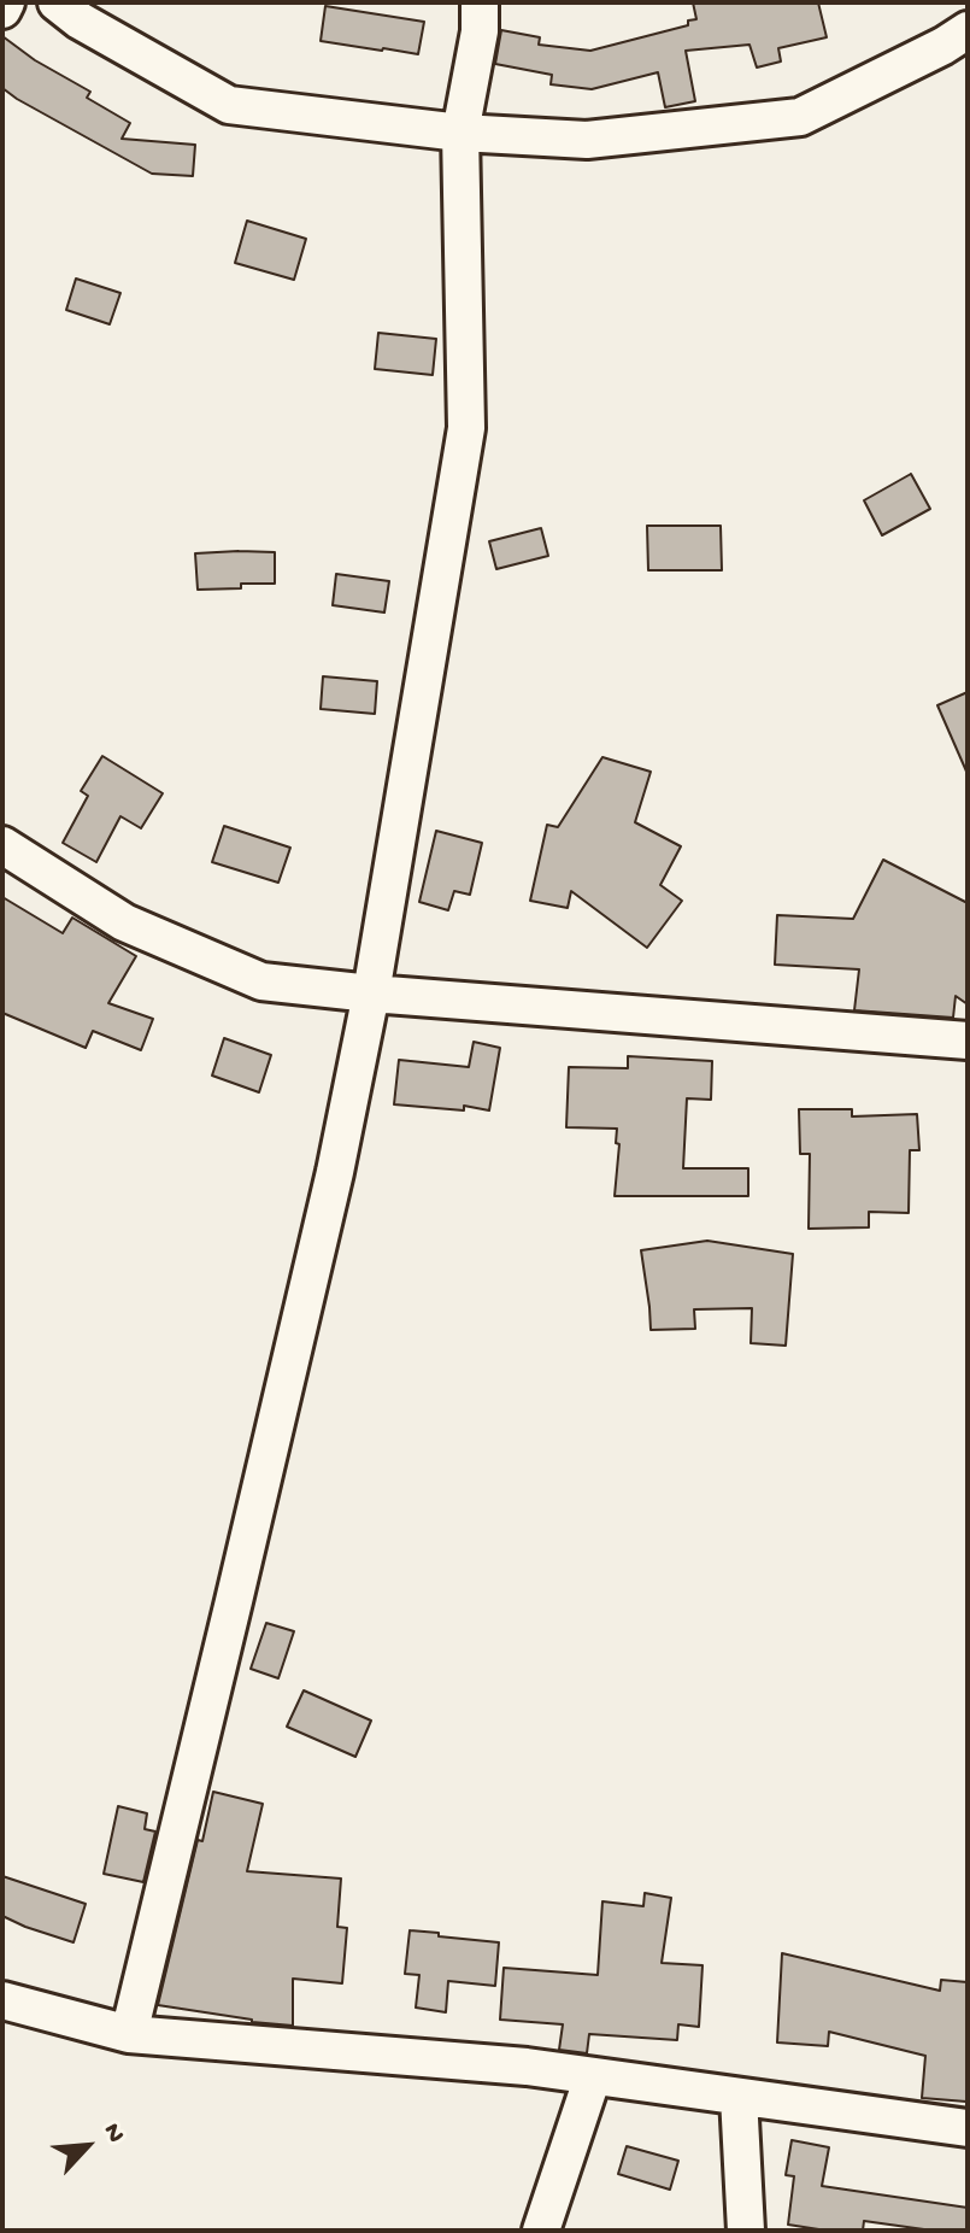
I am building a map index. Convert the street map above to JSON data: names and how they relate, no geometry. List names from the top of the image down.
{
  "north": "top right"
}
